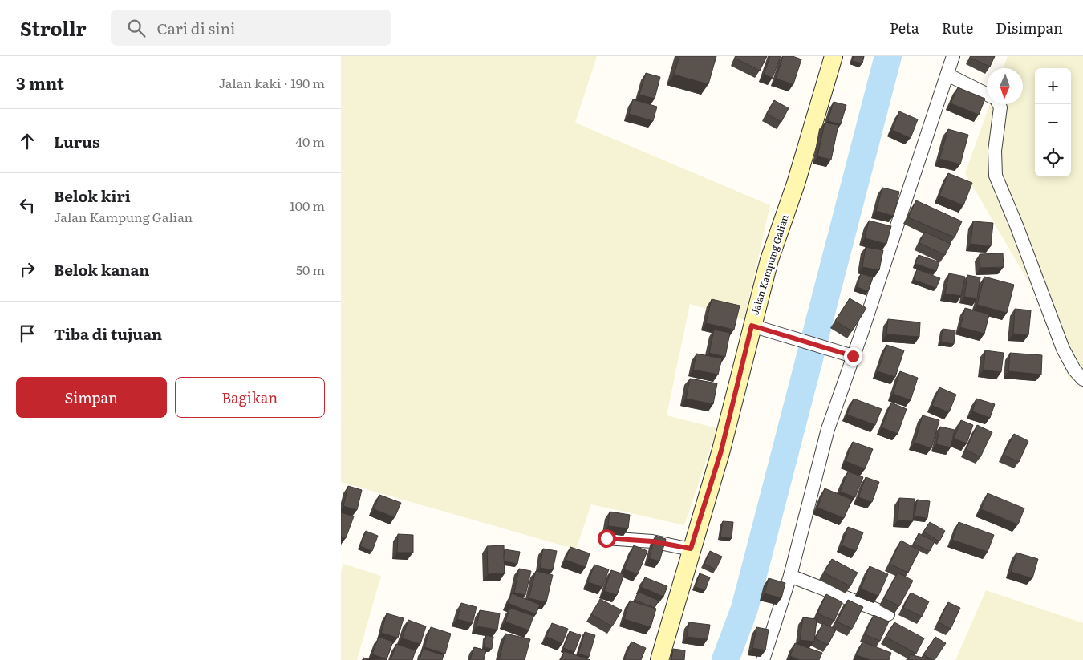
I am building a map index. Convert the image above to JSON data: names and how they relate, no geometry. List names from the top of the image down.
{
  "streets": {
    "main road": ["Jalan Kampung Galian"]
  },
  "north": "bottom",
  "page": {
    "header": "Strollr",
    "search": "Cari di sini",
    "nav": ["Peta", "Rute", "Disimpan"],
    "heading": ["3 mnt", "Jalan kaki · 190 m"],
    "map_buttons": ["+", "−"],
    "list": [
      ["Lurus", "40 m"],
      ["Belok kiri", "Jalan Kampung Galian", "100 m"],
      ["Belok kanan", "50 m"],
      "Tiba di tujuan"
    ],
    "buttons": ["Simpan", "Bagikan"]
  }
}
